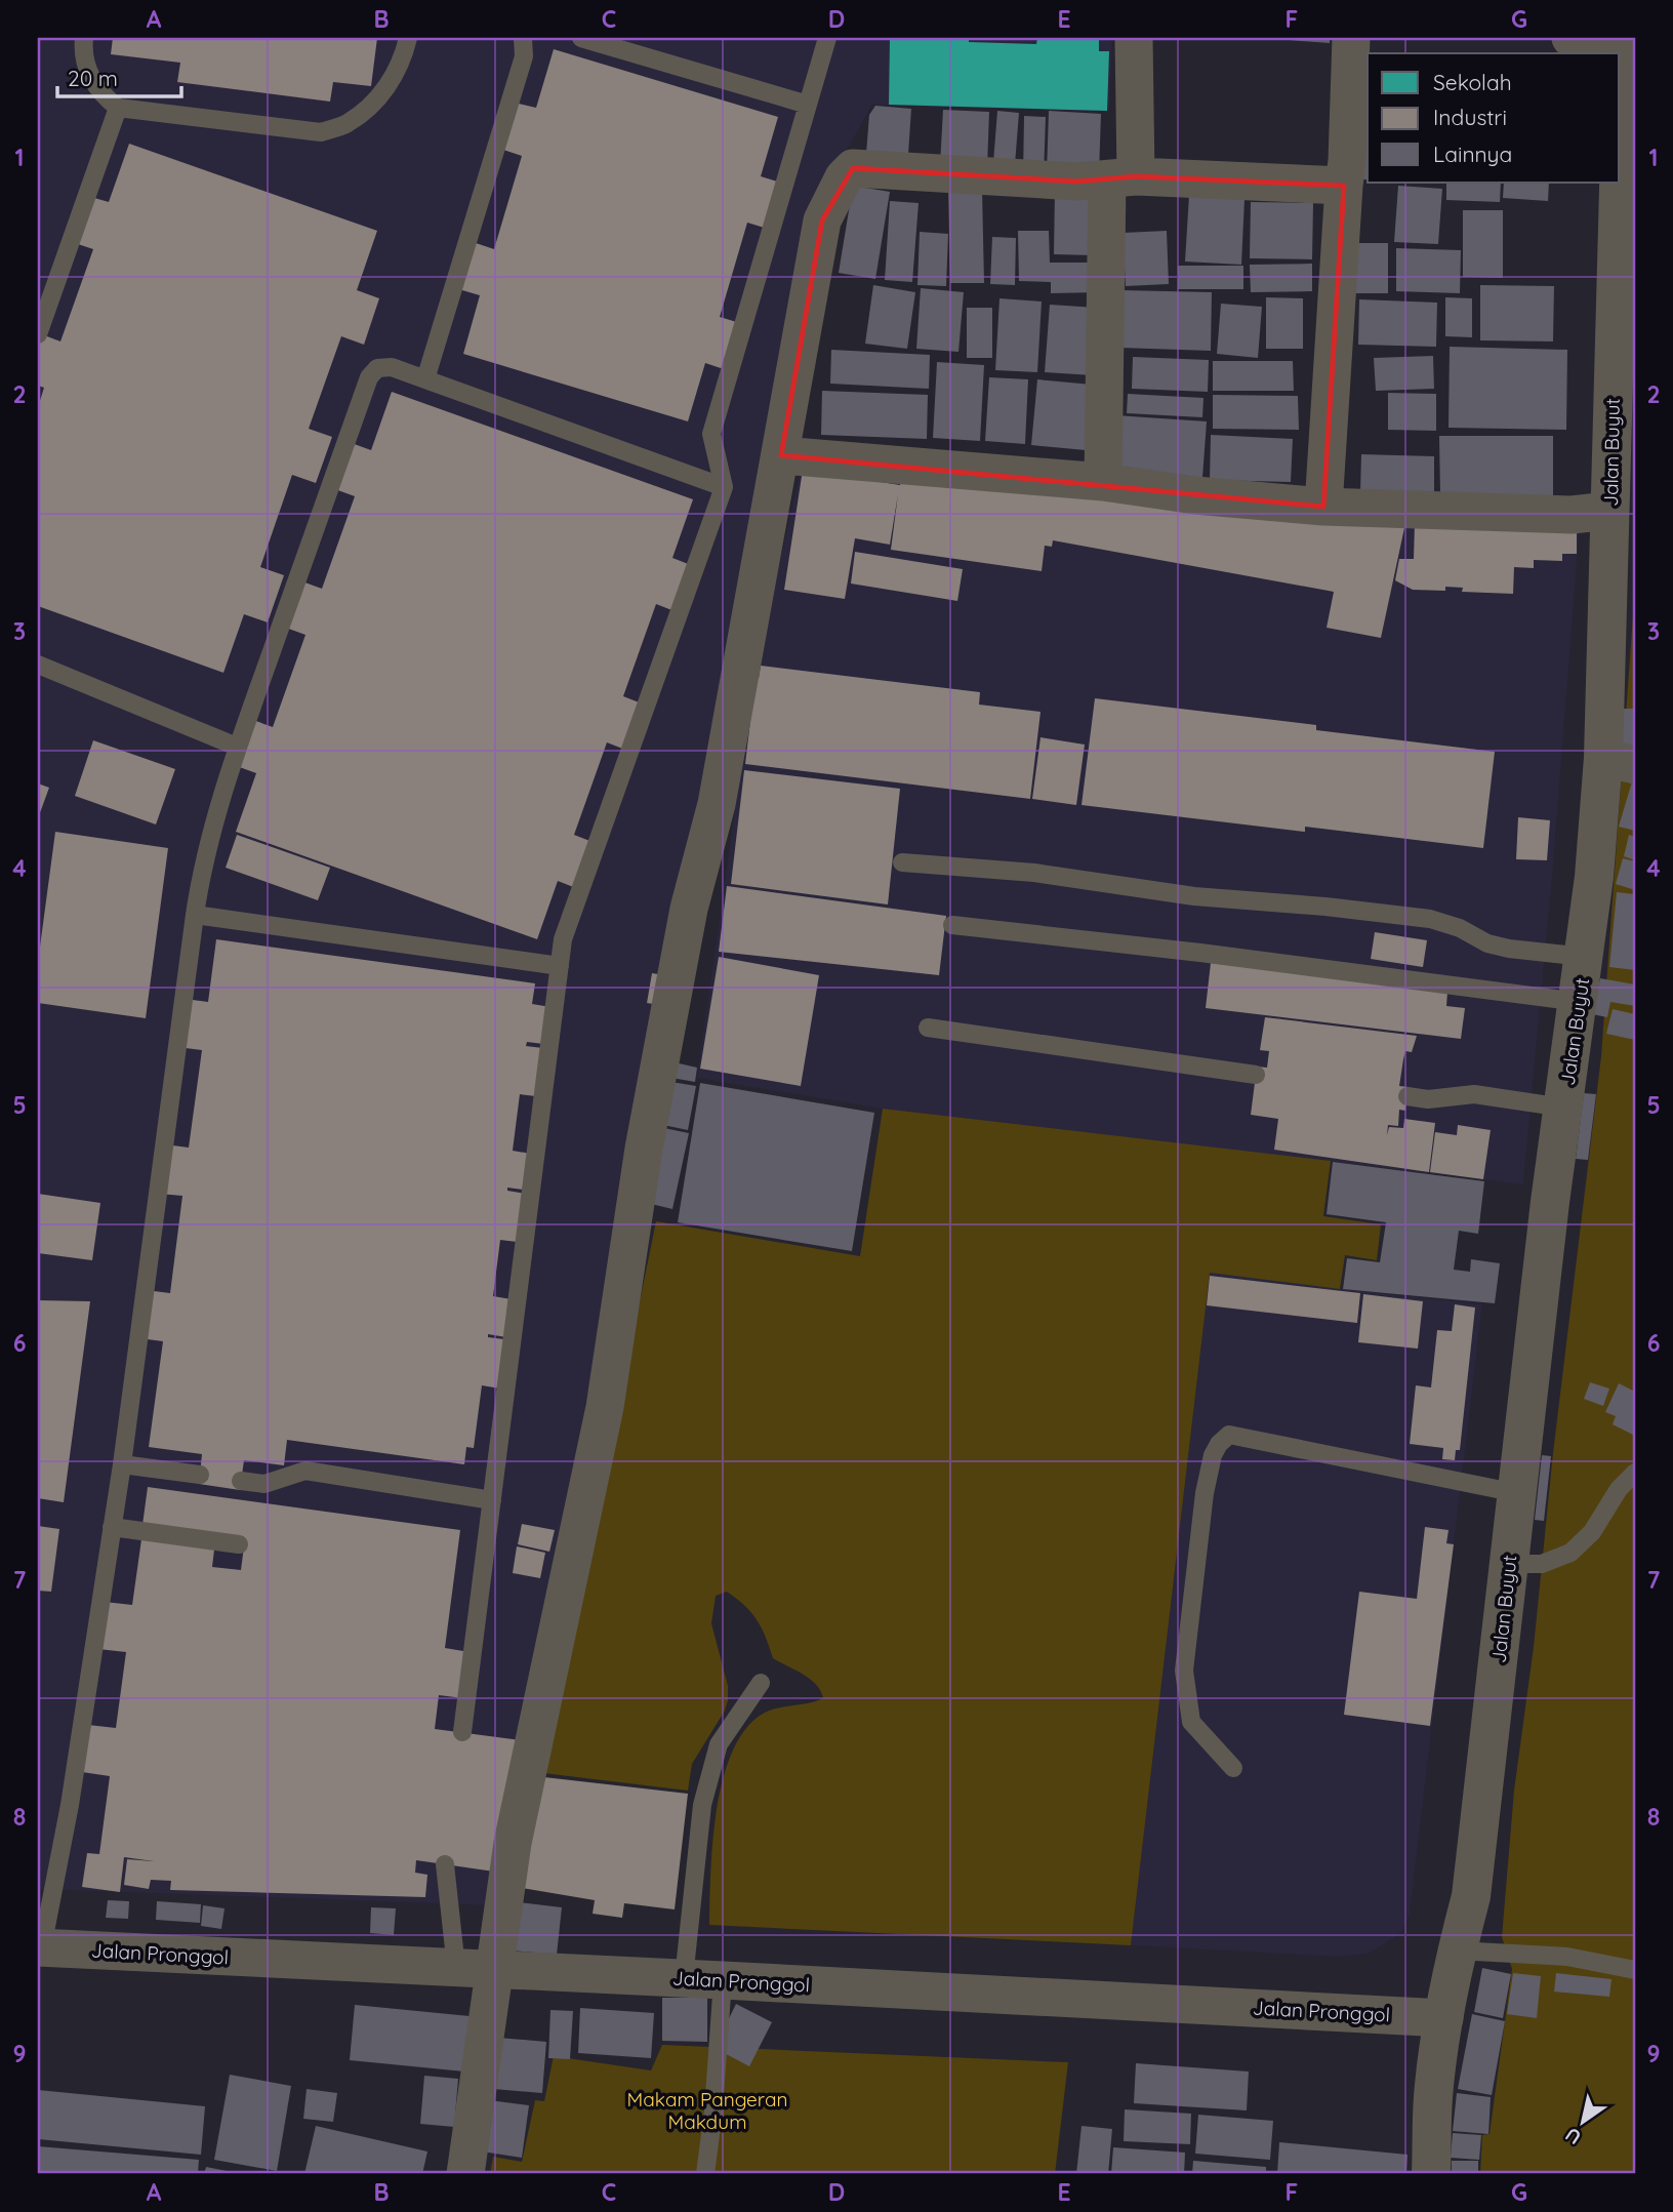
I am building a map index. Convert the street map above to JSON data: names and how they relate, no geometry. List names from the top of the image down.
{
  "streets": {
    "street": ["Jalan Buyut", "Jalan Pronggol"]
  },
  "crossings": [
    ["Jalan Buyut", "Jalan Pronggol"]
  ],
  "parks": ["Makam Pangeran Makdum"],
  "legend": ["Sekolah", "Industri", "Lainnya"],
  "scale_bar": "20 m",
  "north": "bottom left",
  "grid": {
    "columns": [
      "A",
      "B",
      "C",
      "D",
      "E",
      "F",
      "G"
    ],
    "rows": [
      "1",
      "2",
      "3",
      "4",
      "5",
      "6",
      "7",
      "8",
      "9"
    ]
  }
}
